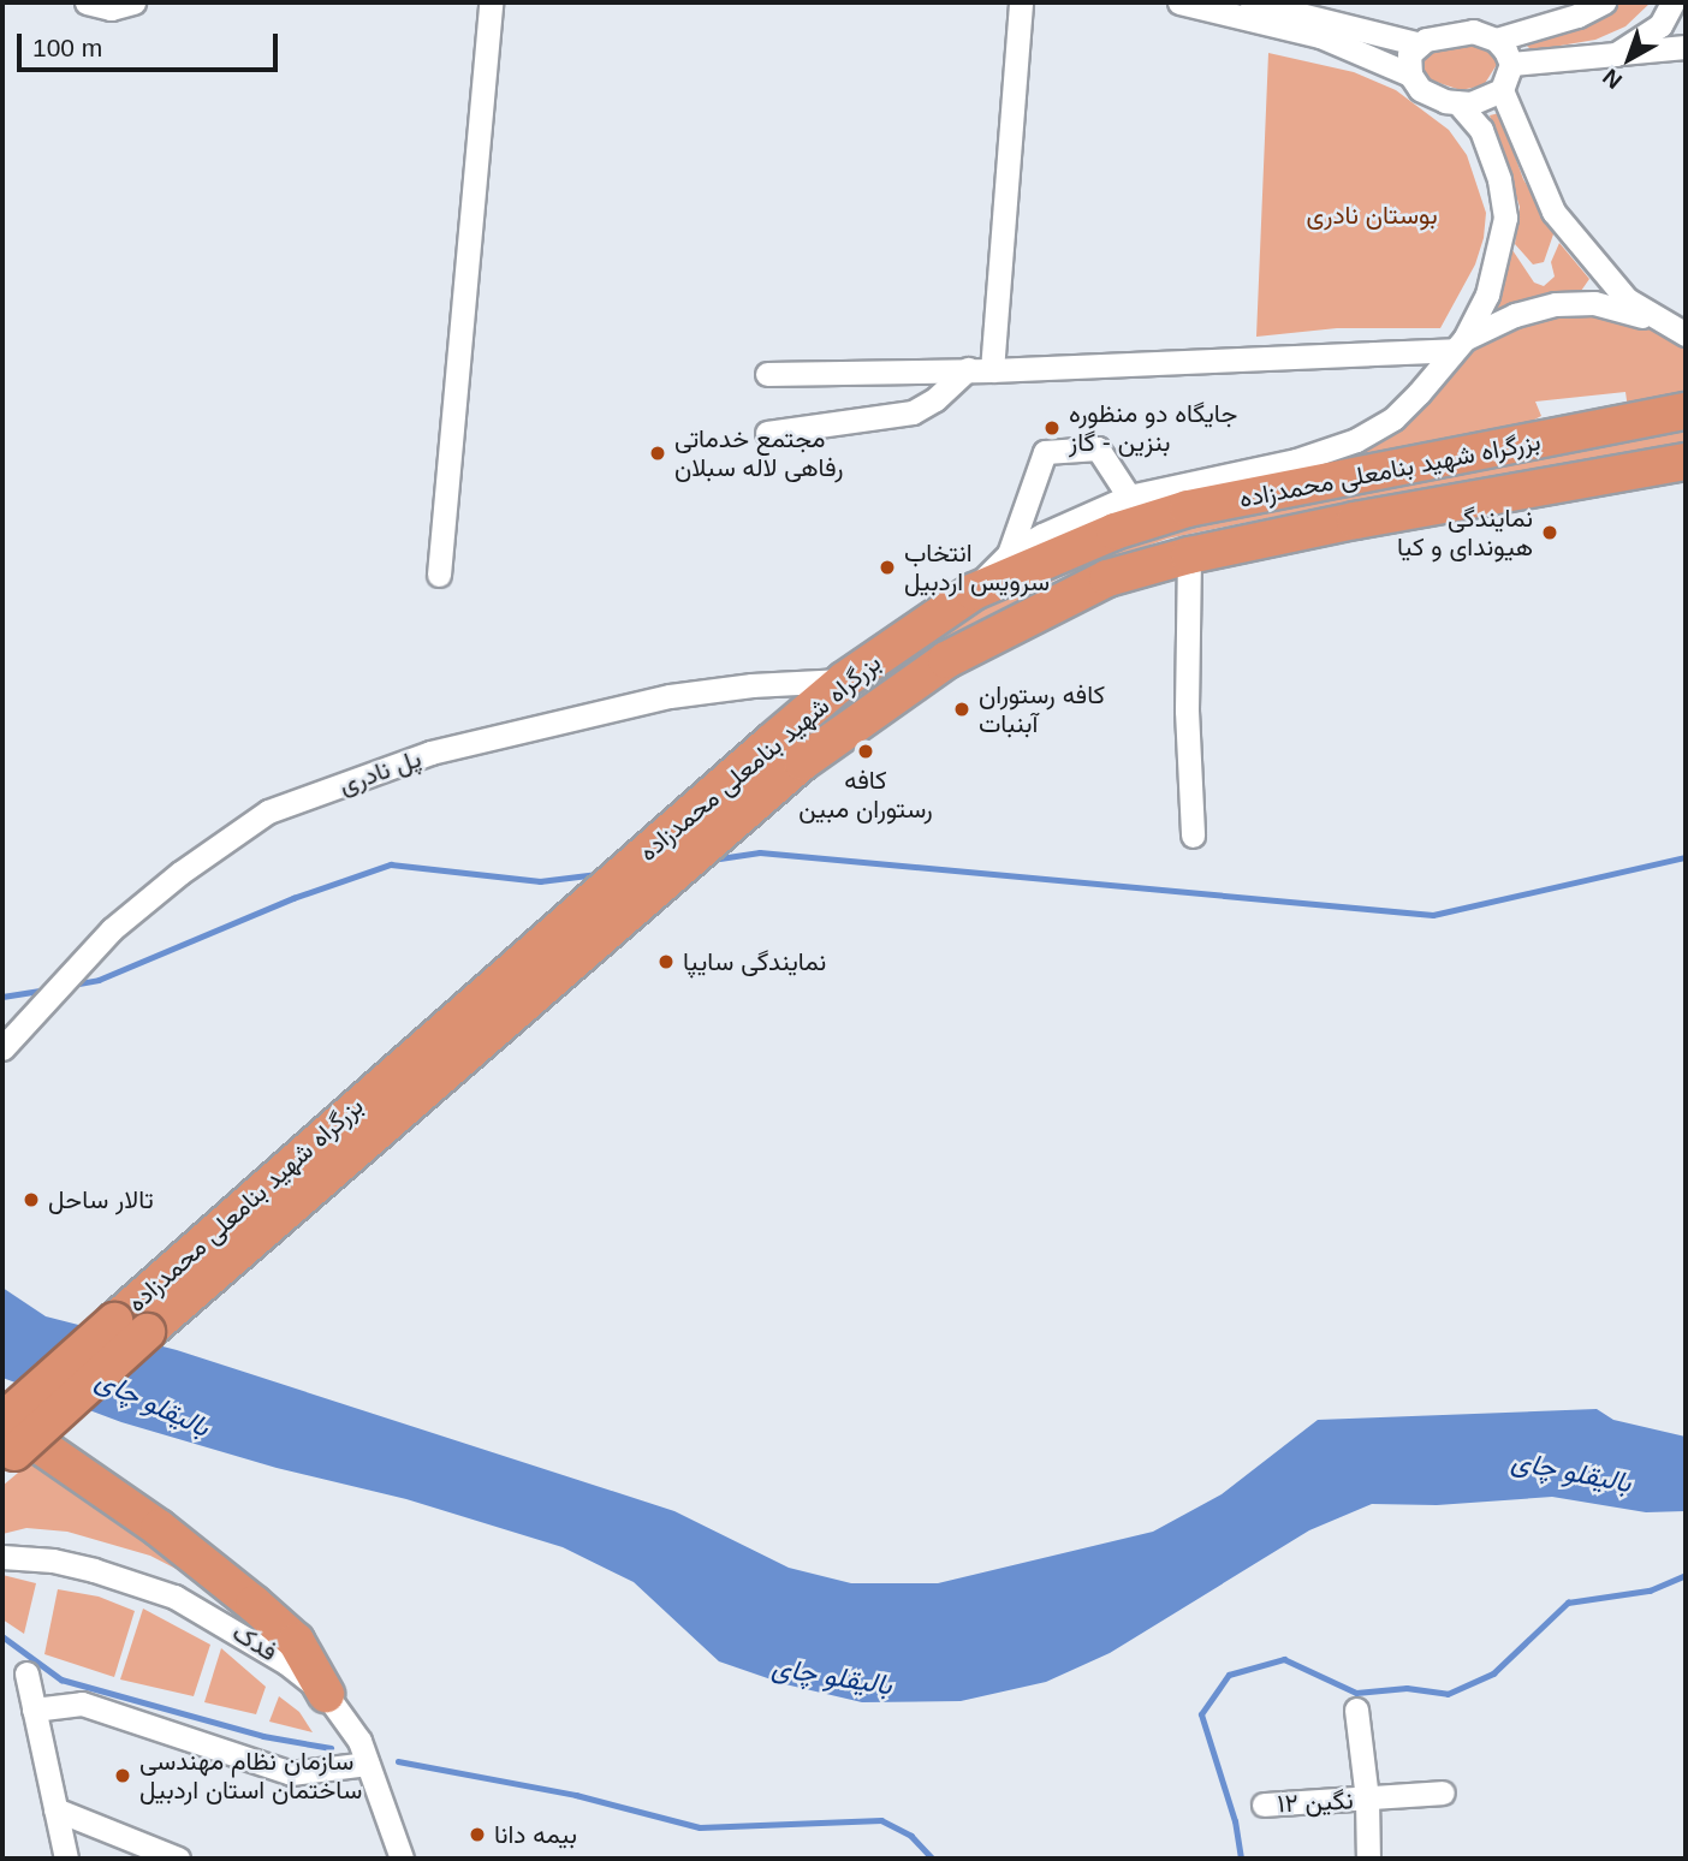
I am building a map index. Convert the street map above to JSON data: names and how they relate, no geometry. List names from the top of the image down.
{
  "streets": {
    "highway": ["بزرگراه شهید بنامعلی محمدزاده"],
    "street": ["پل نادری", "فدک", "نگین ۱۲"]
  },
  "crossings": [
    ["بزرگراه شهید بنامعلی محمدزاده", "پل نادری"]
  ],
  "water": ["بالیقلو چای"],
  "parks": ["بوستان نادری"],
  "places": [
    "جایگاه دو منظوره بنزین - گاز",
    "مجتمع خدماتی رفاهی لاله سبلان",
    "نمایندگی هیوندای و کیا",
    "انتخاب سرویس اردبیل",
    "کافه رستوران آبنبات",
    "کافه رستوران مبین",
    "نمایندگی سایپا",
    "تالار ساحل",
    "سازمان نظام مهندسی ساختمان استان اردبیل",
    "بیمه دانا"
  ],
  "scale_bar": "100 m",
  "north": "bottom left"
}
